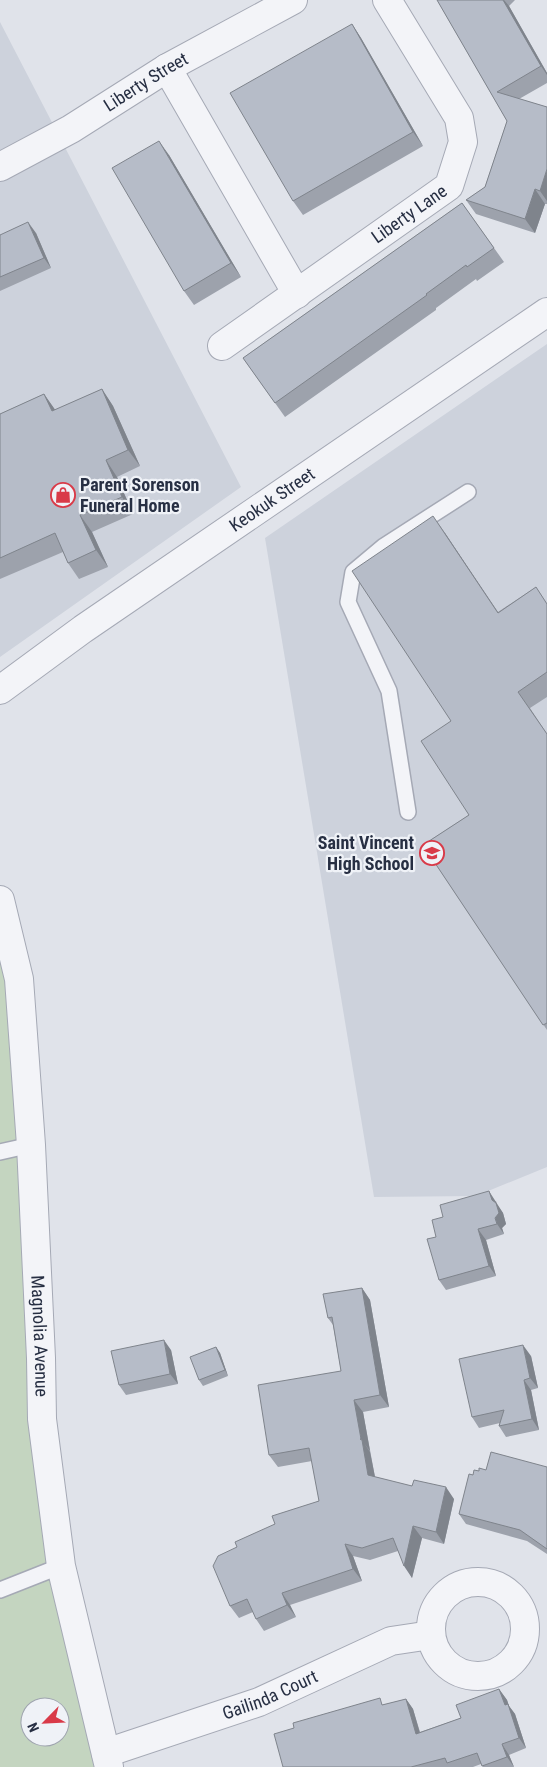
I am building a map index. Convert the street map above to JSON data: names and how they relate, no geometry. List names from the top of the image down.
{
  "streets": {
    "street": [
      "Liberty Street",
      "Liberty Lane",
      "Keokuk Street",
      "Magnolia Avenue",
      "Gailinda Court"
    ]
  },
  "crossings": [
    ["Magnolia Avenue", "Gailinda Court"]
  ],
  "places": {
    "shop": ["Parent Sorenson Funeral Home"],
    "school or university": ["Saint Vincent High School"]
  },
  "north": "bottom left"
}
